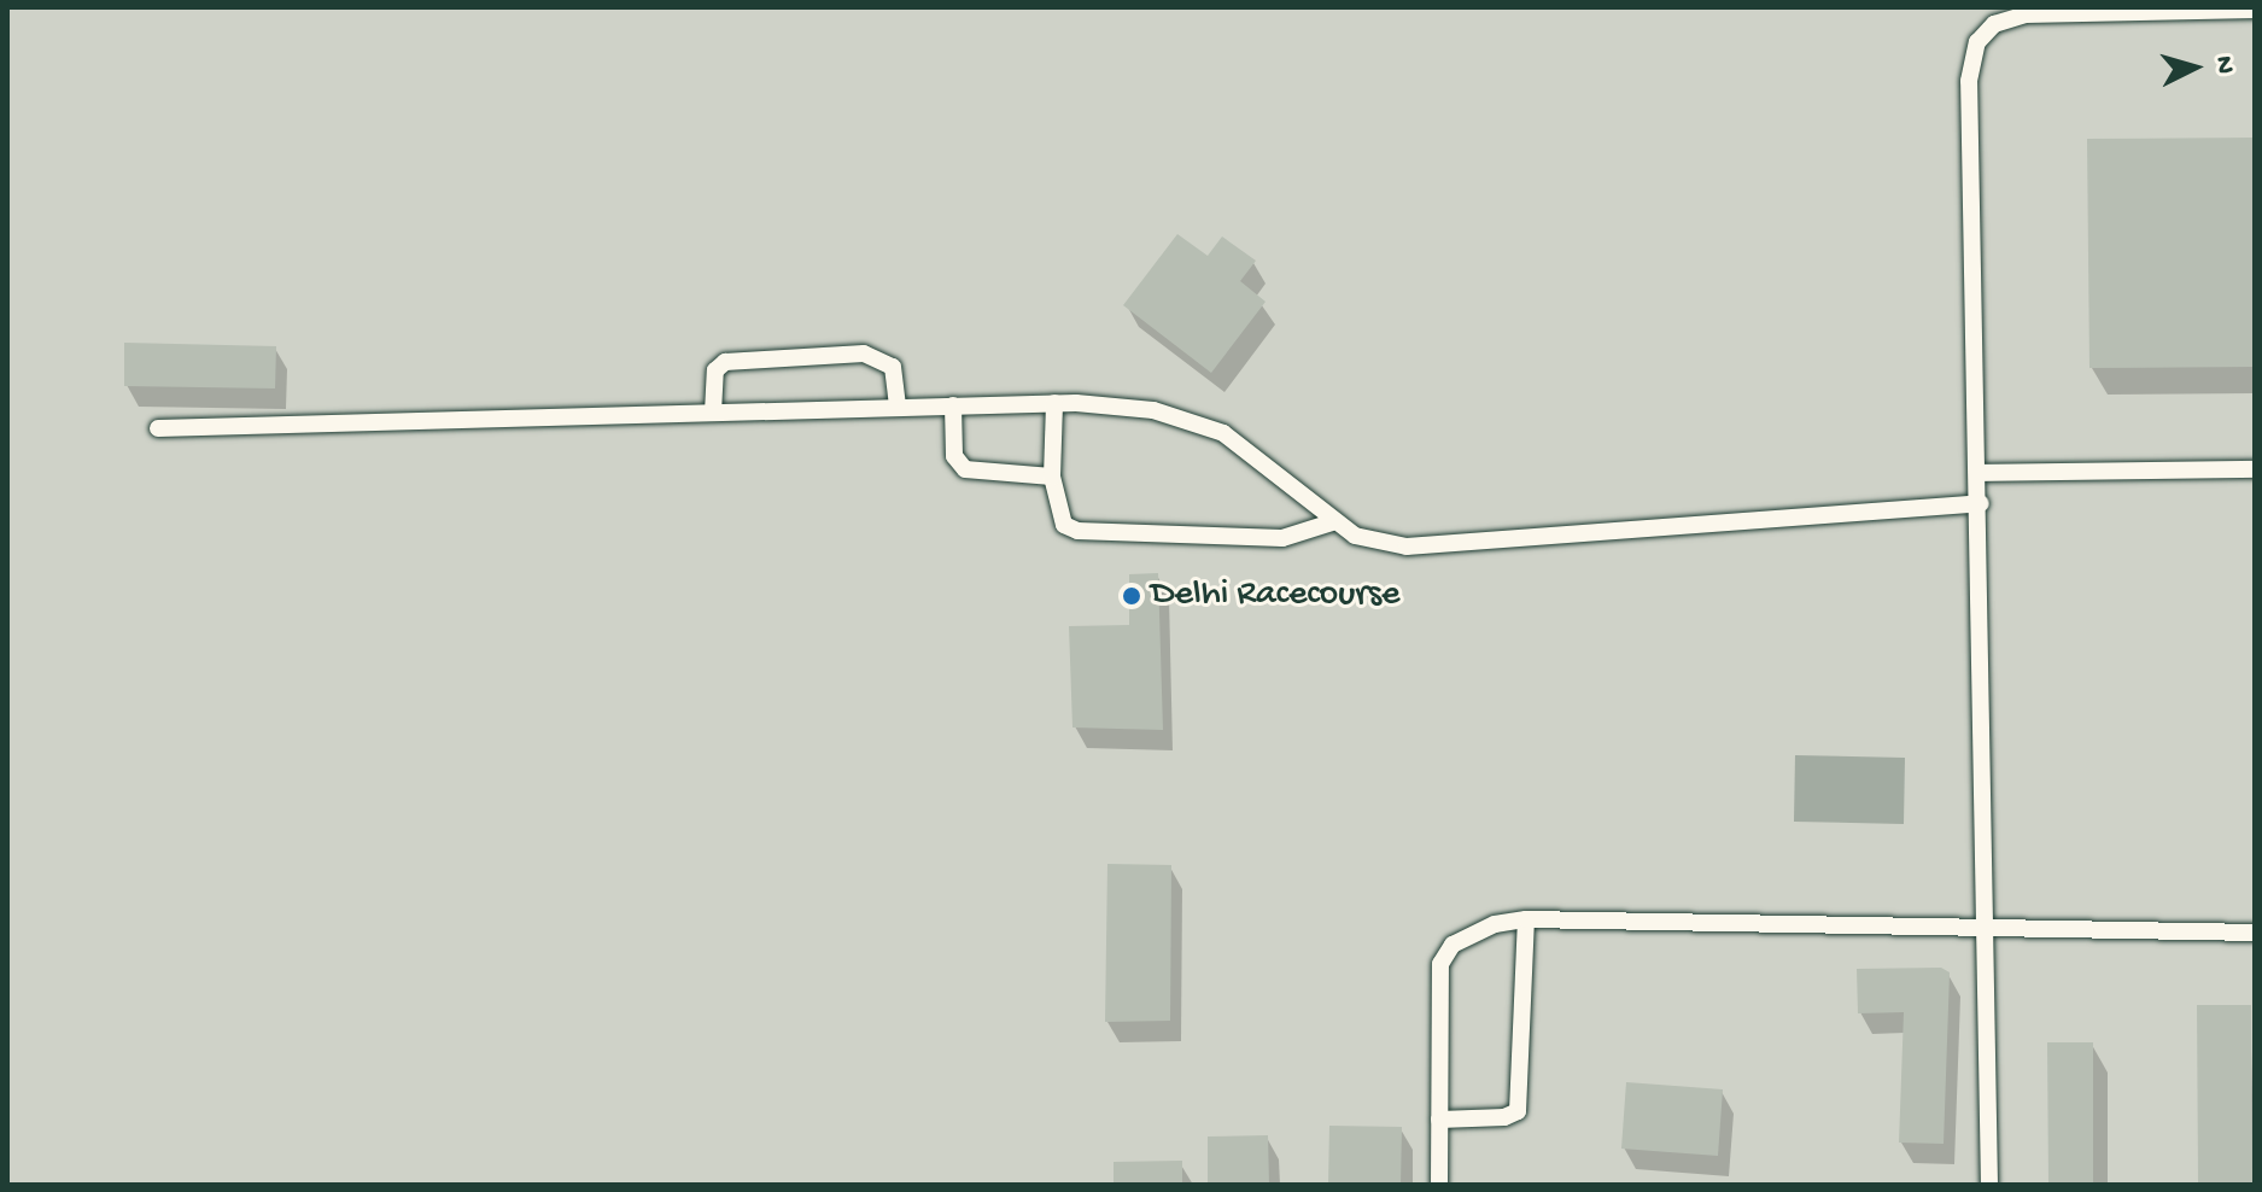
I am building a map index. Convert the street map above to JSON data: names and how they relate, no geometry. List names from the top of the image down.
{
  "places": ["Delhi Racecourse"],
  "north": "right"
}
